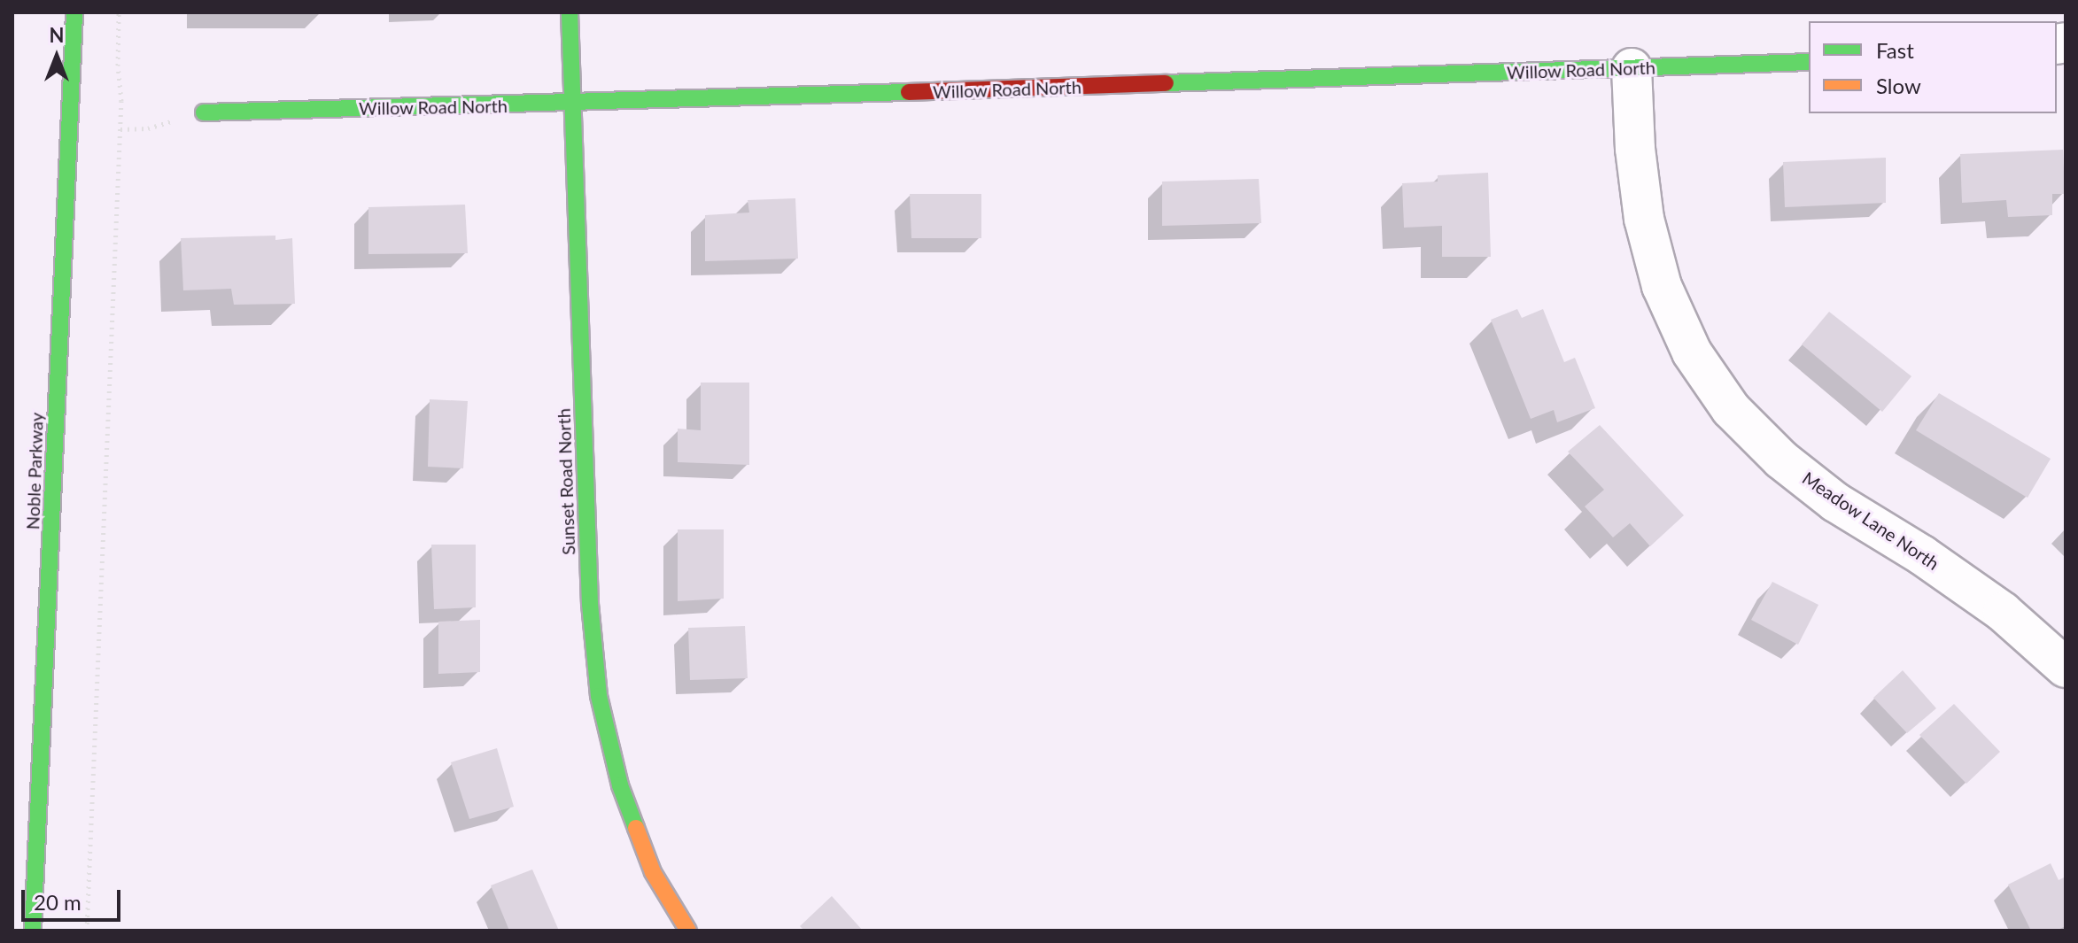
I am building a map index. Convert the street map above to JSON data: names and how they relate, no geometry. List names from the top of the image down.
{
  "streets": {
    "street": [
      "Willow Road North",
      "Noble Parkway",
      "Sunset Road North",
      "Meadow Lane North"
    ]
  },
  "crossings": [
    ["Willow Road North", "Sunset Road North"],
    ["Willow Road North", "Meadow Lane North"]
  ],
  "legend": ["Fast", "Slow"],
  "scale_bar": "20 m",
  "north": "top"
}
